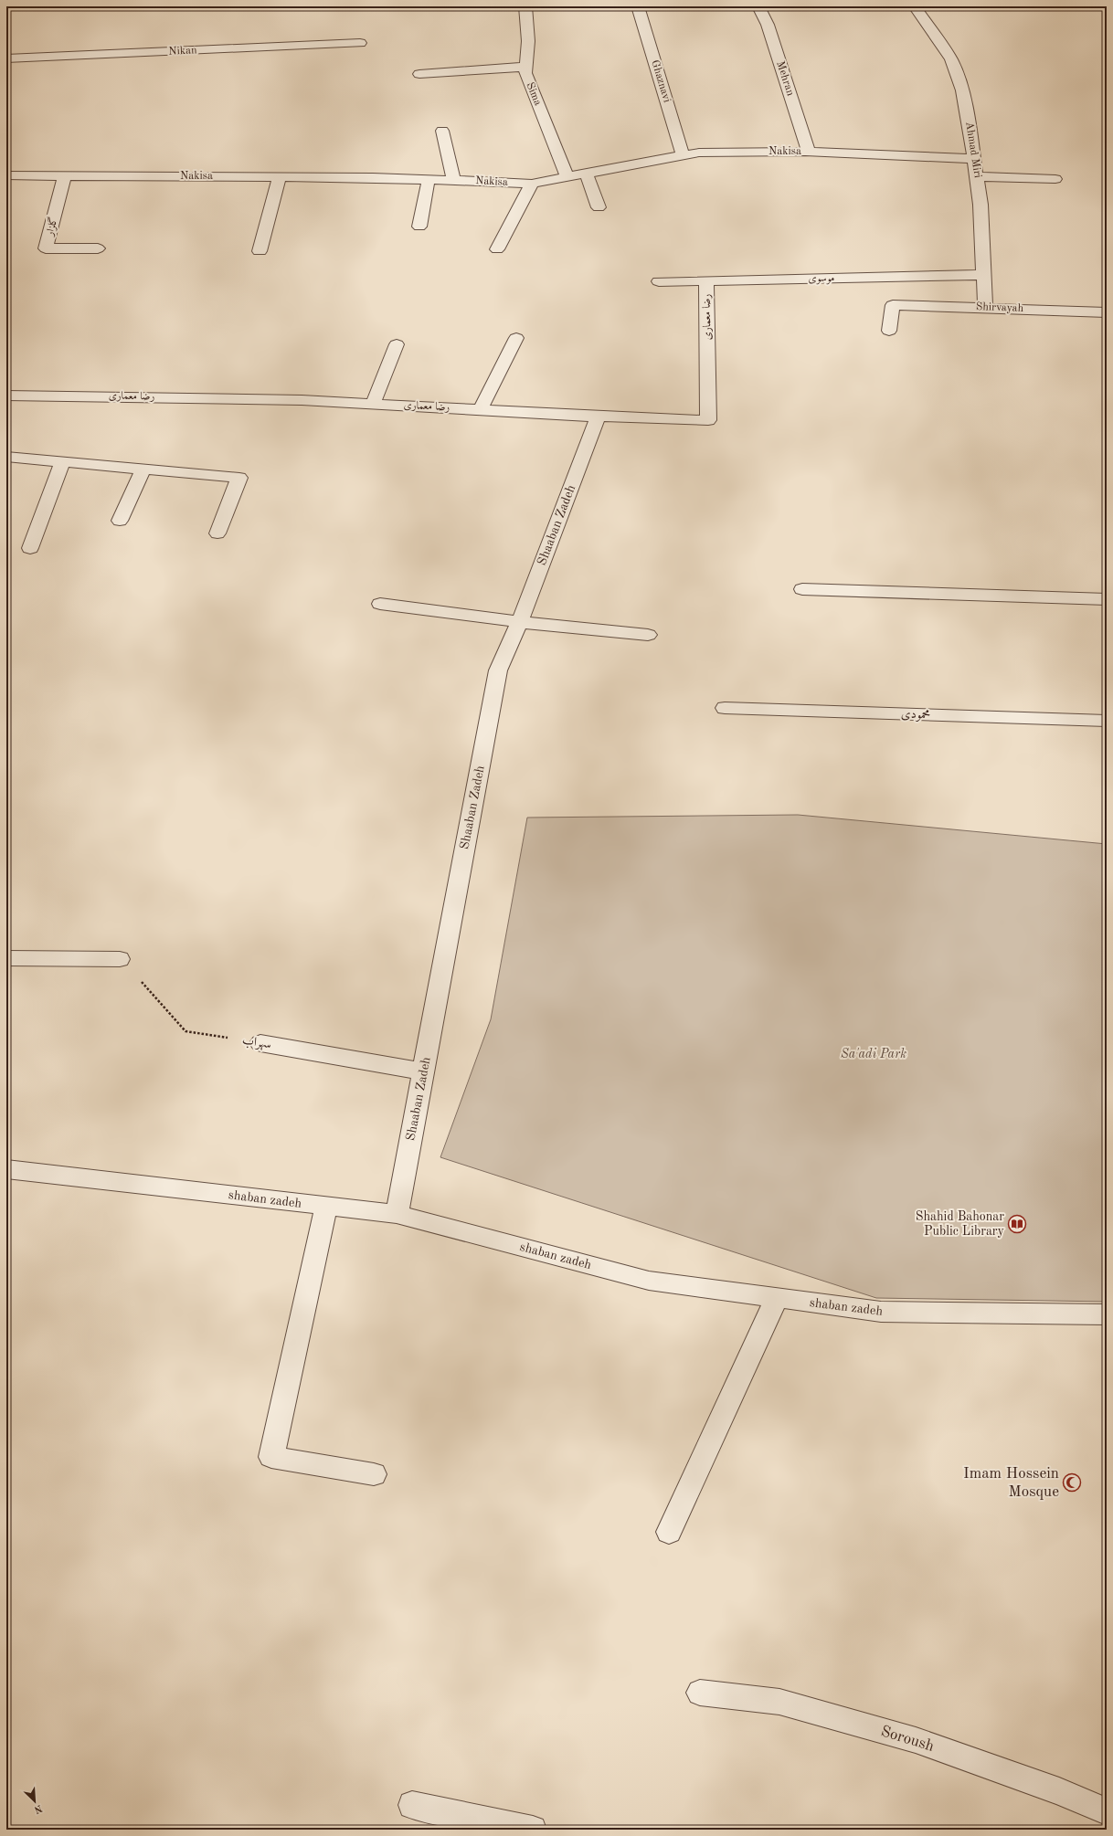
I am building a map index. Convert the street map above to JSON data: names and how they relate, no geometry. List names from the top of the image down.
{
  "streets": {
    "street": [
      "Nikan",
      "Mehran",
      "Ghaznavi",
      "Sima",
      "Ahmad Miri",
      "Nakisa",
      "گلزار",
      "موسوی",
      "Shirvayah",
      "رضا معماری",
      "Shaaban Zadeh",
      "محمودی",
      "سهراب",
      "shaban zadeh",
      "Soroush"
    ]
  },
  "crossings": [
    ["Mehran", "Nakisa"],
    ["Ghaznavi", "Nakisa"],
    ["Sima", "Nakisa"],
    ["Ahmad Miri", "Nakisa"],
    ["Ahmad Miri", "موسوی"],
    ["Ahmad Miri", "Shirvayah"],
    ["Nakisa", "گلزار"],
    ["موسوی", "رضا معماری"],
    ["رضا معماری", "Shaaban Zadeh"],
    ["Shaaban Zadeh", "سهراب"],
    ["Shaaban Zadeh", "shaban zadeh"]
  ],
  "parks": ["Sa'adi Park"],
  "places": {
    "library": ["Shahid Bahonar Public Library"],
    "mosque": ["Imam Hossein Mosque"]
  },
  "north": "bottom right"
}
